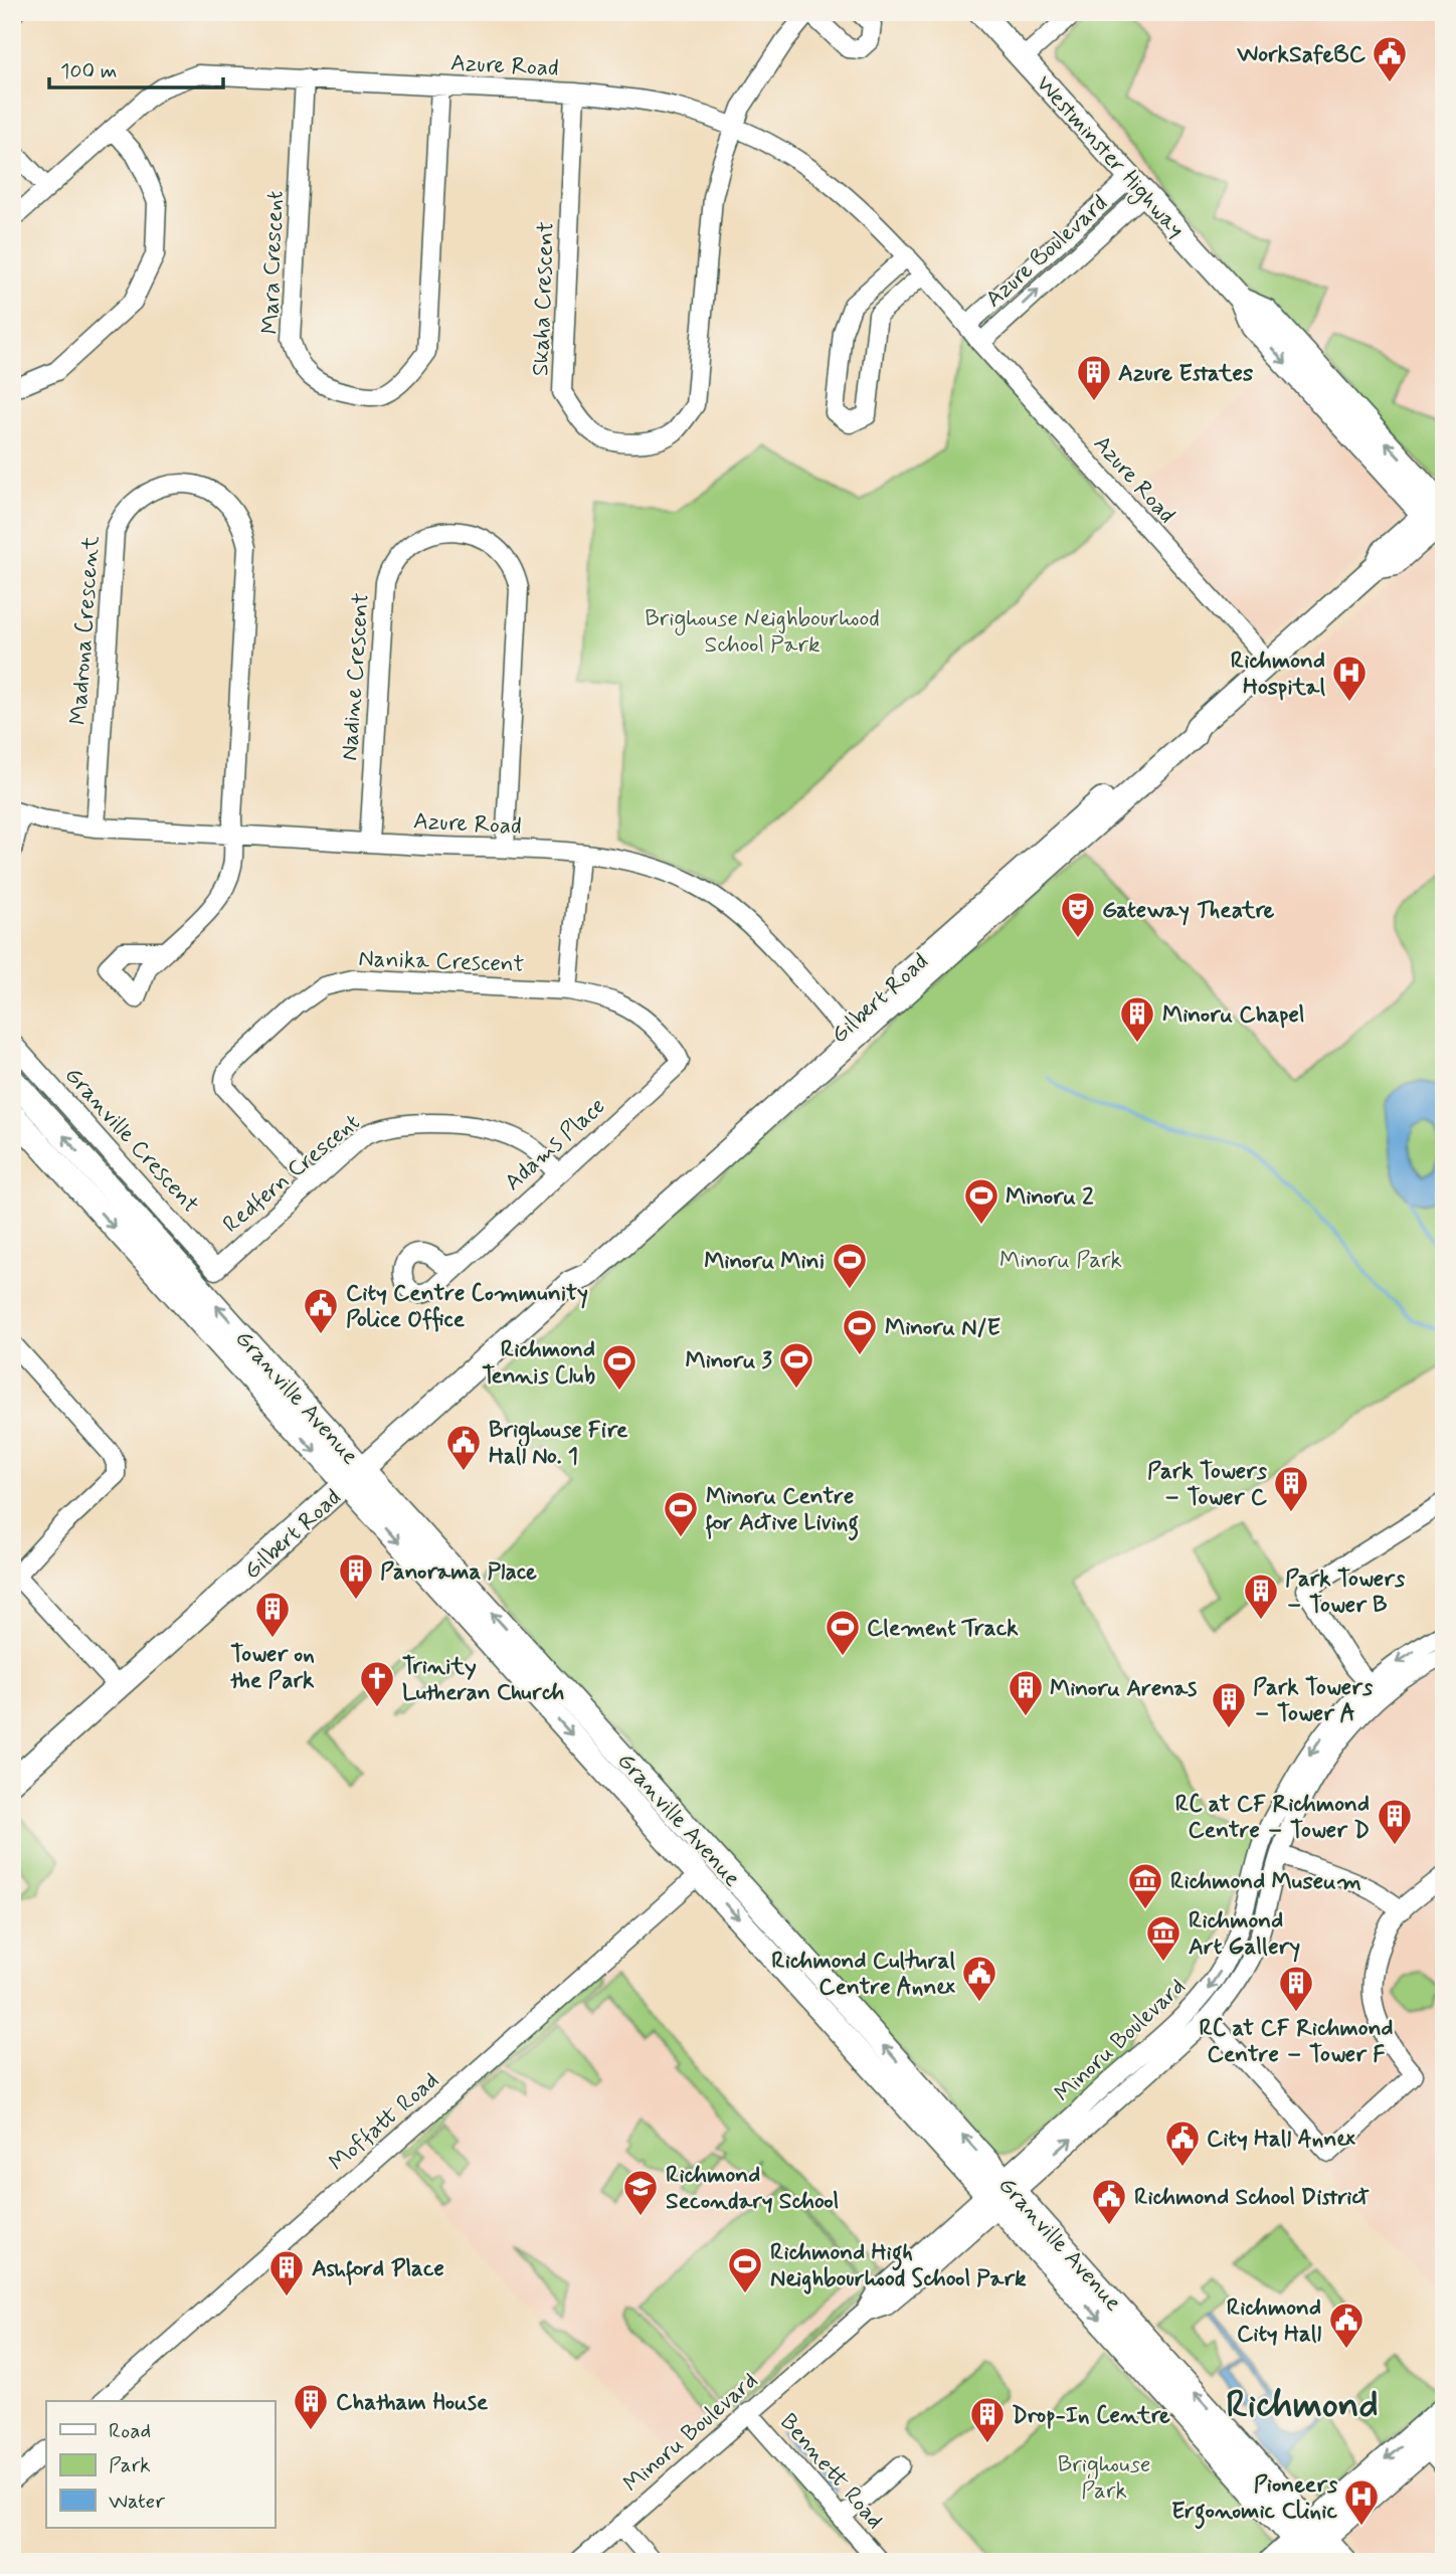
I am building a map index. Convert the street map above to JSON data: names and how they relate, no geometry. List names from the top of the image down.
{
  "streets": {
    "main road": ["Westminster Highway", "Gilbert Road", "Granville Avenue"],
    "street": [
      "Azure Road",
      "Azure Boulevard",
      "Mara Crescent",
      "Skaha Crescent",
      "Madrona Crescent",
      "Nadine Crescent",
      "Nanika Crescent",
      "Granville Crescent",
      "Adams Place",
      "Redfern Crescent",
      "Minoru Boulevard",
      "Moffatt Road",
      "Bennett Road"
    ]
  },
  "crossings": [
    ["Azure Road", "Azure Boulevard"],
    ["Azure Road", "Mara Crescent"],
    ["Azure Road", "Skaha Crescent"],
    ["Azure Road", "Madrona Crescent"],
    ["Azure Road", "Nadine Crescent"],
    ["Azure Road", "Gilbert Road"],
    ["Westminster Highway", "Azure Boulevard"],
    ["Westminster Highway", "Gilbert Road"],
    ["Nanika Crescent", "Adams Place"],
    ["Nanika Crescent", "Redfern Crescent"],
    ["Gilbert Road", "Granville Avenue"],
    ["Granville Crescent", "Redfern Crescent"],
    ["Adams Place", "Redfern Crescent"],
    ["Granville Avenue", "Minoru Boulevard"],
    ["Granville Avenue", "Moffatt Road"],
    ["Minoru Boulevard", "Bennett Road"]
  ],
  "districts": ["Richmond"],
  "parks": ["Brighouse Neighbourhood School Park", "Minoru Park", "Brighouse Park"],
  "places": {
    "public building": [
      "WorkSafeBC",
      "City Centre Community Police Office",
      "Brighouse Fire Hall No. 1",
      "Richmond Cultural Centre Annex",
      "City Hall Annex",
      "Richmond School District",
      "Richmond City Hall"
    ],
    "building": [
      "Azure Estates",
      "Minoru Chapel",
      "Park Towers – Tower C",
      "Panorama Place",
      "Park Towers – Tower B",
      "Tower on the Park",
      "Minoru Arenas",
      "Park Towers – Tower A",
      "RC at CF Richmond Centre – Tower D",
      "RC at CF Richmond Centre – Tower F",
      "Ashford Place",
      "Chatham House",
      "Drop-In Centre"
    ],
    "hospital": ["Richmond Hospital", "Pioneers Ergonomic Clinic"],
    "theatre": ["Gateway Theatre"],
    "sports": [
      "Minoru 2",
      "Minoru Mini",
      "Minoru N/E",
      "Minoru 3",
      "Richmond Tennis Club",
      "Minoru Centre for Active Living",
      "Clement Track",
      "Richmond High Neighbourhood School Park"
    ],
    "church": ["Trinity Lutheran Church"],
    "museum": ["Richmond Museum", "Richmond Art Gallery"],
    "school or university": ["Richmond Secondary School"]
  },
  "legend": ["Road", "Park", "Water"],
  "scale_bar": "100 m"
}
